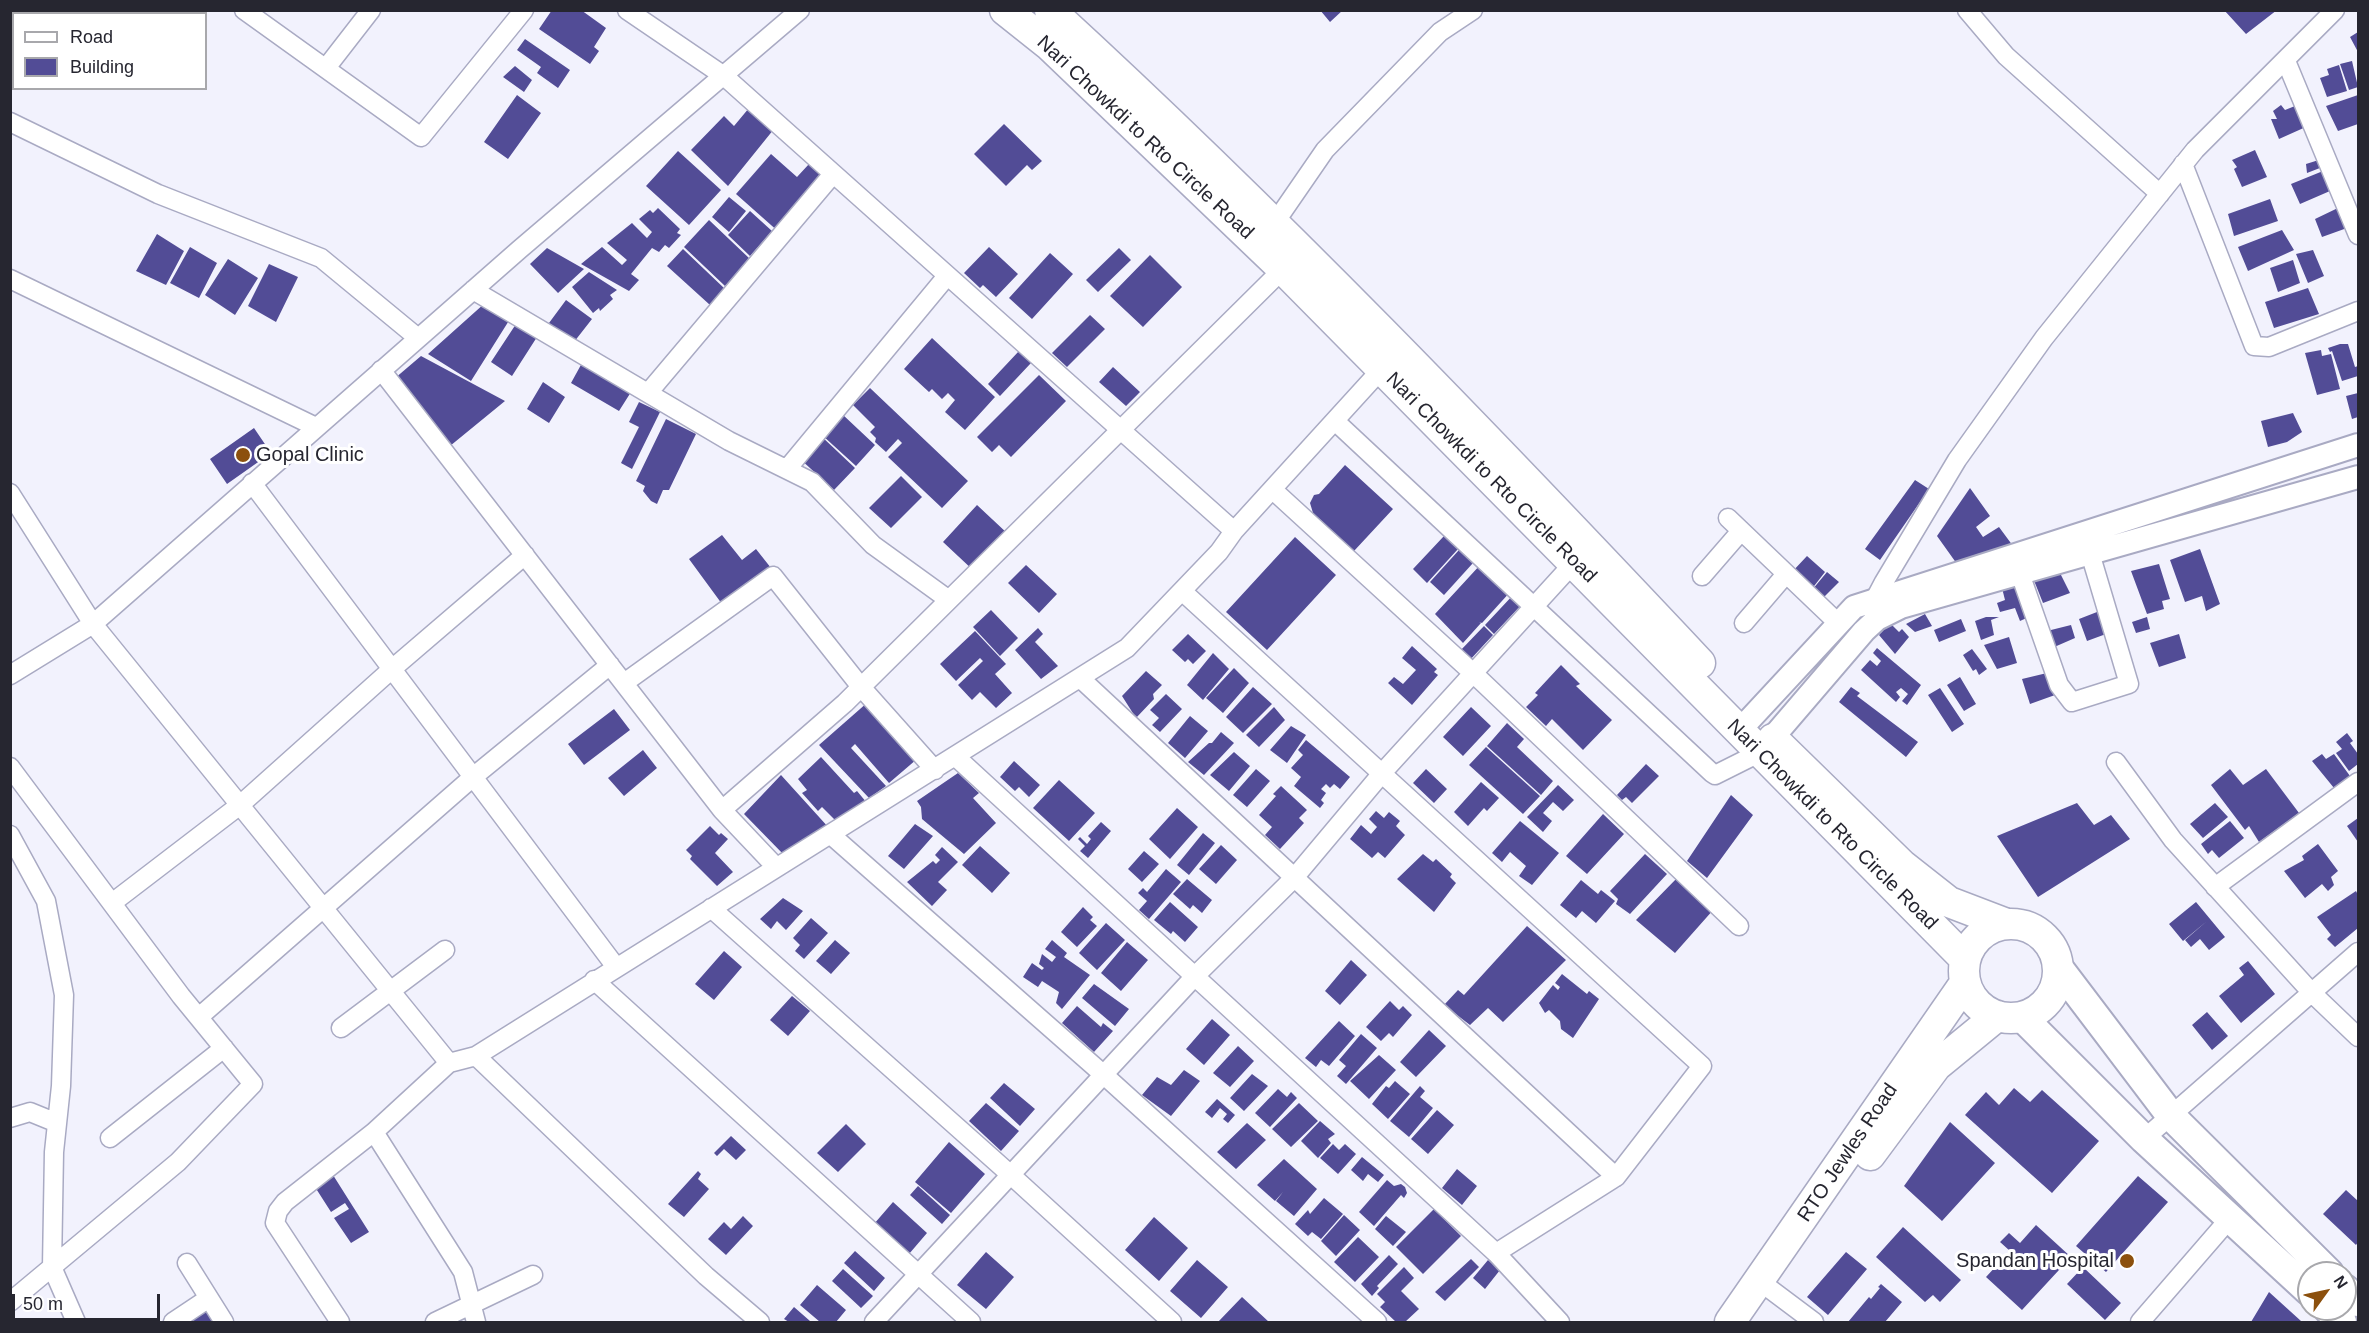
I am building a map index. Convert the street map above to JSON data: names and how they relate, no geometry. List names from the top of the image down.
{
  "streets": {
    "highway": ["Nari Chowkdi to Rto Circle Road", "RTO Jewles Road"]
  },
  "crossings": [
    ["Nari Chowkdi to Rto Circle Road", "RTO Jewles Road"]
  ],
  "places": ["Gopal Clinic", "Spandan Hospital"],
  "legend": ["Road", "Building"],
  "scale_bar": "50 m",
  "north": "top right"
}
